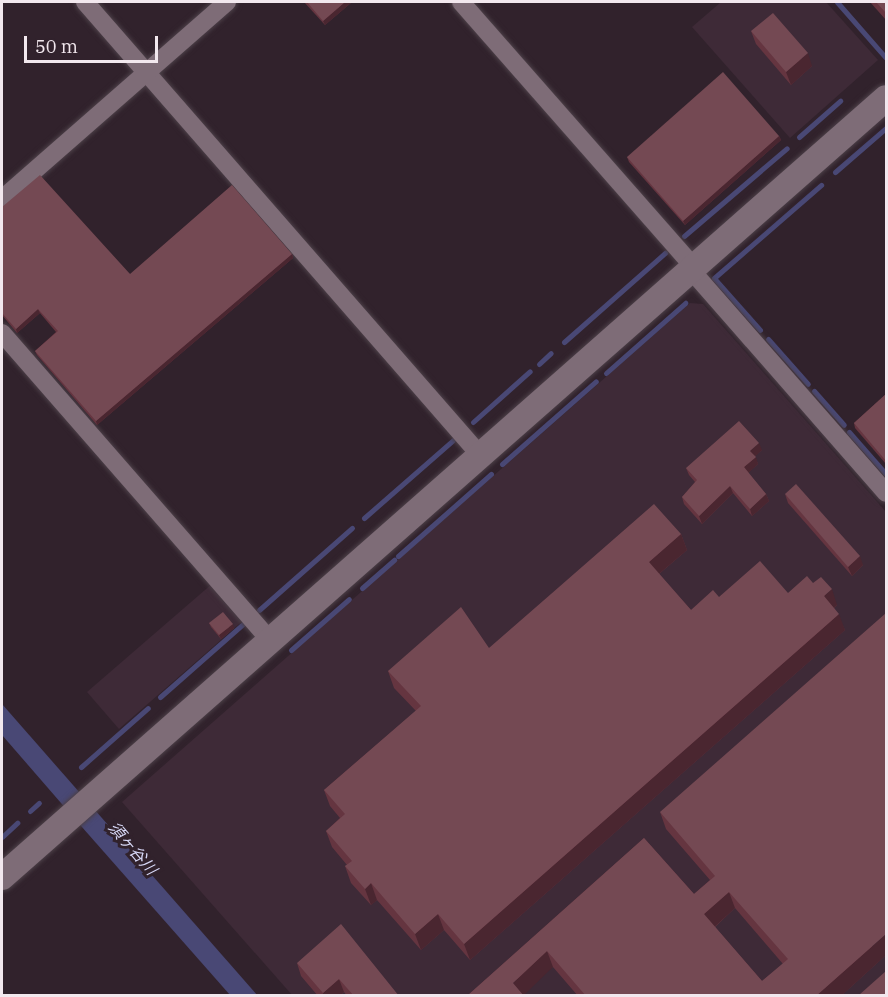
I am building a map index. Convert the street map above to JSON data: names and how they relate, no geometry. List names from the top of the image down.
{
  "water": ["須ヶ谷川"],
  "scale_bar": "50 m"
}
